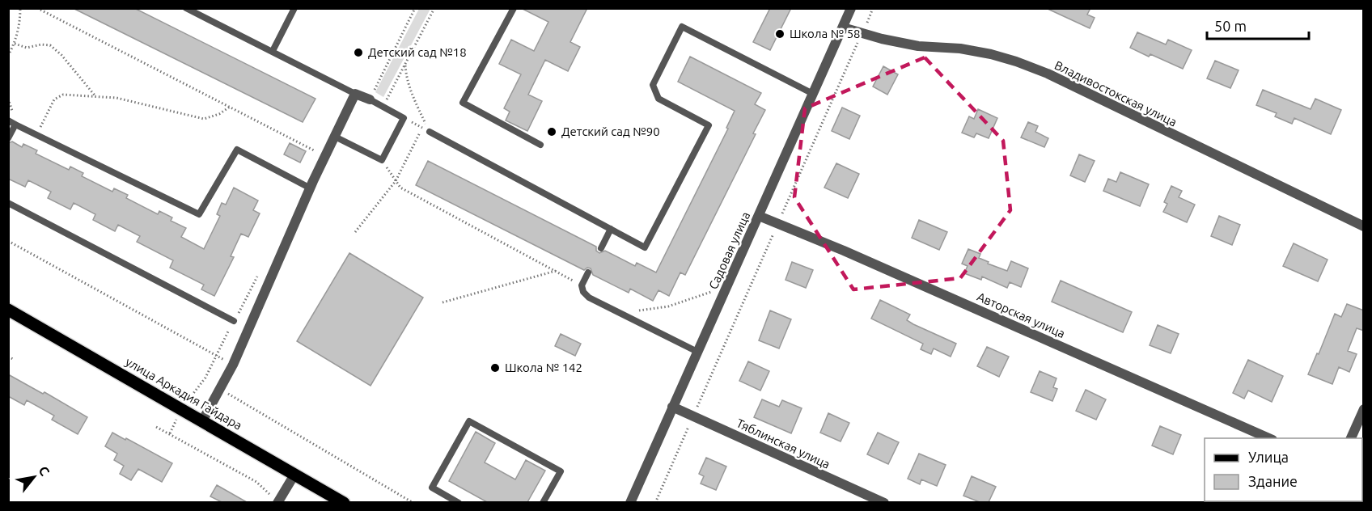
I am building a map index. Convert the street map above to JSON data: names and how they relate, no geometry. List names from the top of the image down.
{
  "streets": {
    "main road": ["улица Аркадия Гайдара"],
    "street": [
      "Владивостокская улица",
      "Садовая улица",
      "Авторская улица",
      "Тяблинская улица"
    ]
  },
  "crossings": [
    ["Владивостокская улица", "Садовая улица"],
    ["Садовая улица", "Авторская улица"],
    ["Садовая улица", "Тяблинская улица"]
  ],
  "places": [
    "Школа № 58",
    "Детский сад №18",
    "Детский сад №90",
    "Школа № 142"
  ],
  "legend": ["Улица", "Здание"],
  "scale_bar": "50 m",
  "north": "top right"
}
